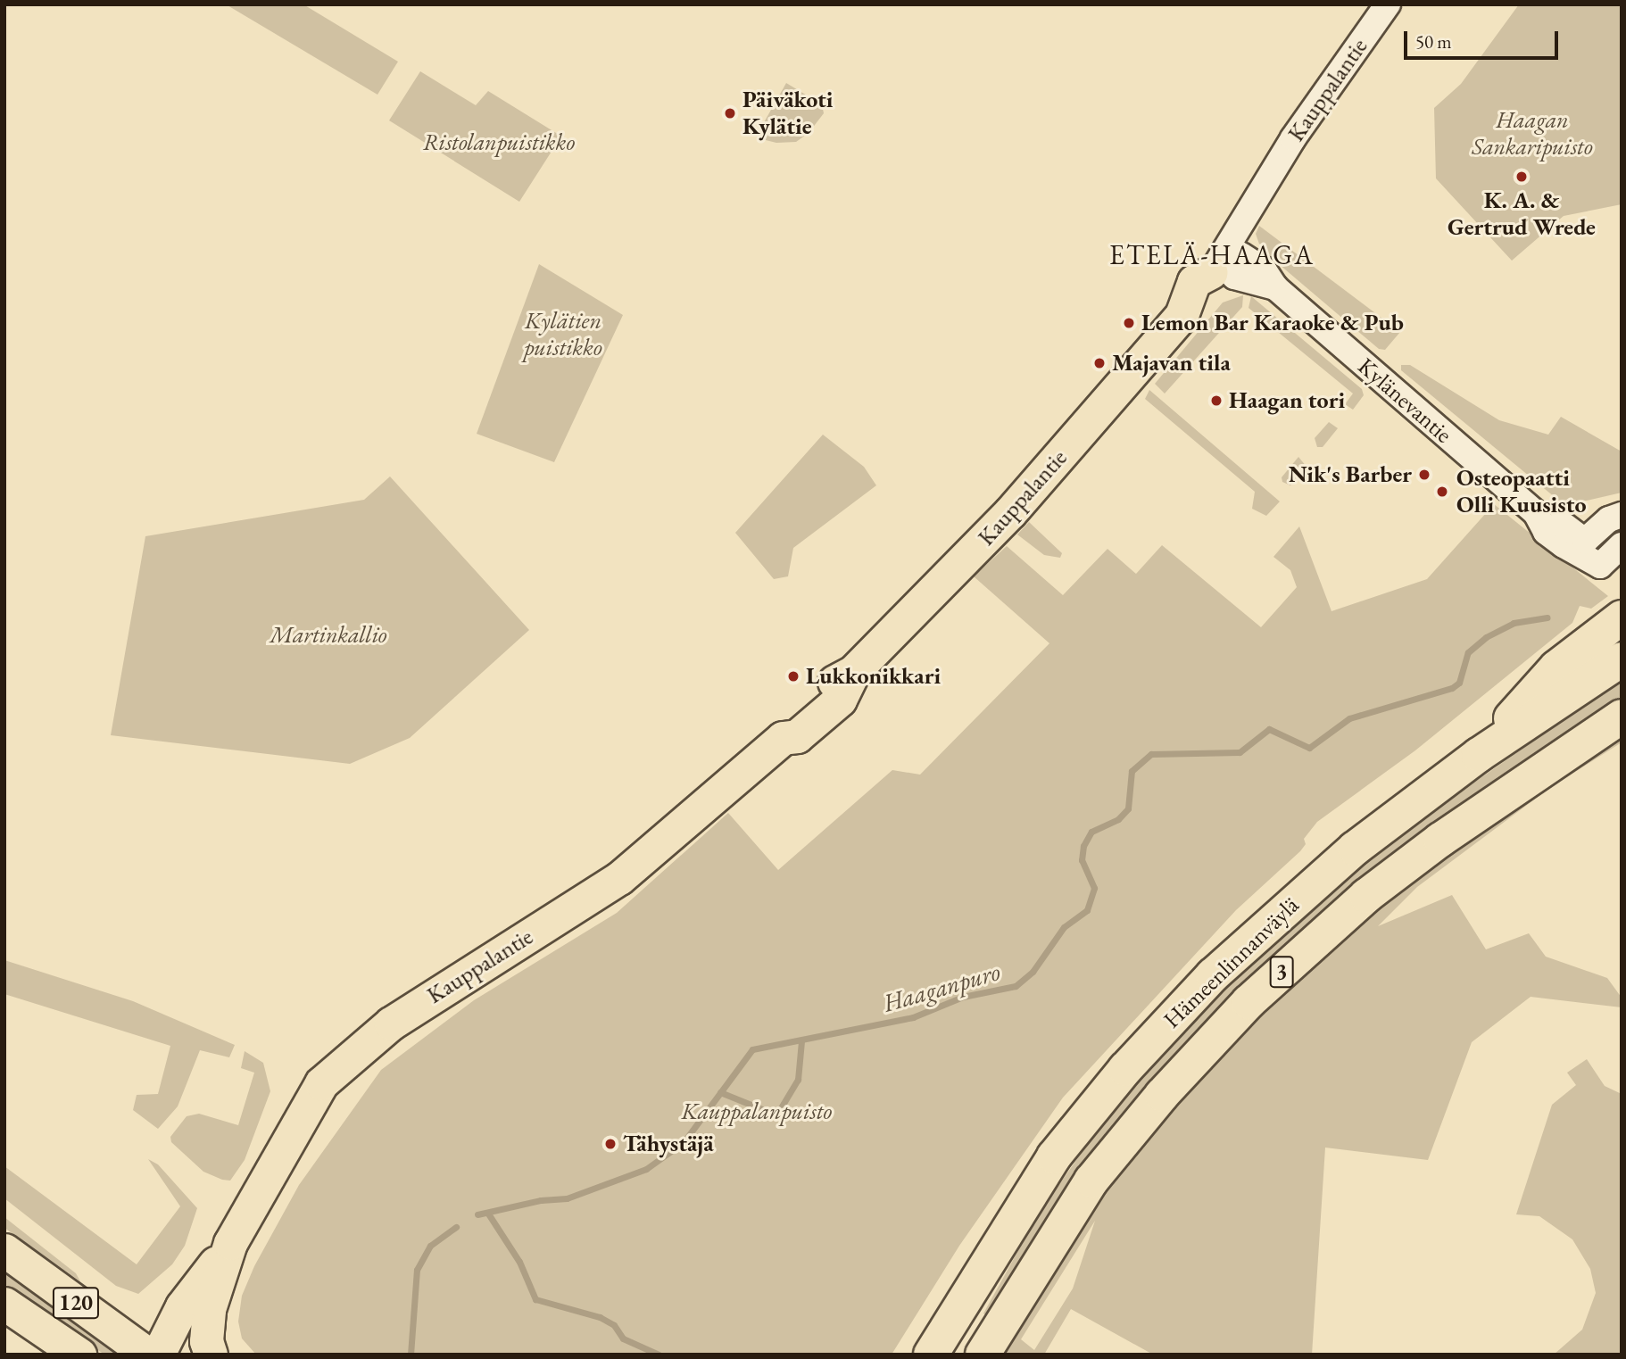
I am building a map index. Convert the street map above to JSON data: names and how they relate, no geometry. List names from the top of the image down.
{
  "streets": {
    "highway": ["Hämeenlinnanväylä", "3"],
    "main road": ["Kauppalantie", "120"],
    "street": ["Kylänevantie"]
  },
  "crossings": [
    ["Kauppalantie", "Kylänevantie"]
  ],
  "districts": ["ETELÄ-HAAGA"],
  "water": ["Haaganpuro"],
  "parks": [
    "Haagan Sankaripuisto",
    "Ristolanpuistikko",
    "Kylätien puistikko",
    "Martinkallio",
    "Kauppalanpuisto"
  ],
  "places": [
    "Päiväkoti Kylätie",
    "K. A. & Gertrud Wrede",
    "Lemon Bar Karaoke & Pub",
    "Majavan tila",
    "Haagan tori",
    "Nik's Barber",
    "Osteopaatti Olli Kuusisto",
    "Lukkonikkari",
    "Tähystäjä"
  ],
  "scale_bar": "50 m"
}
